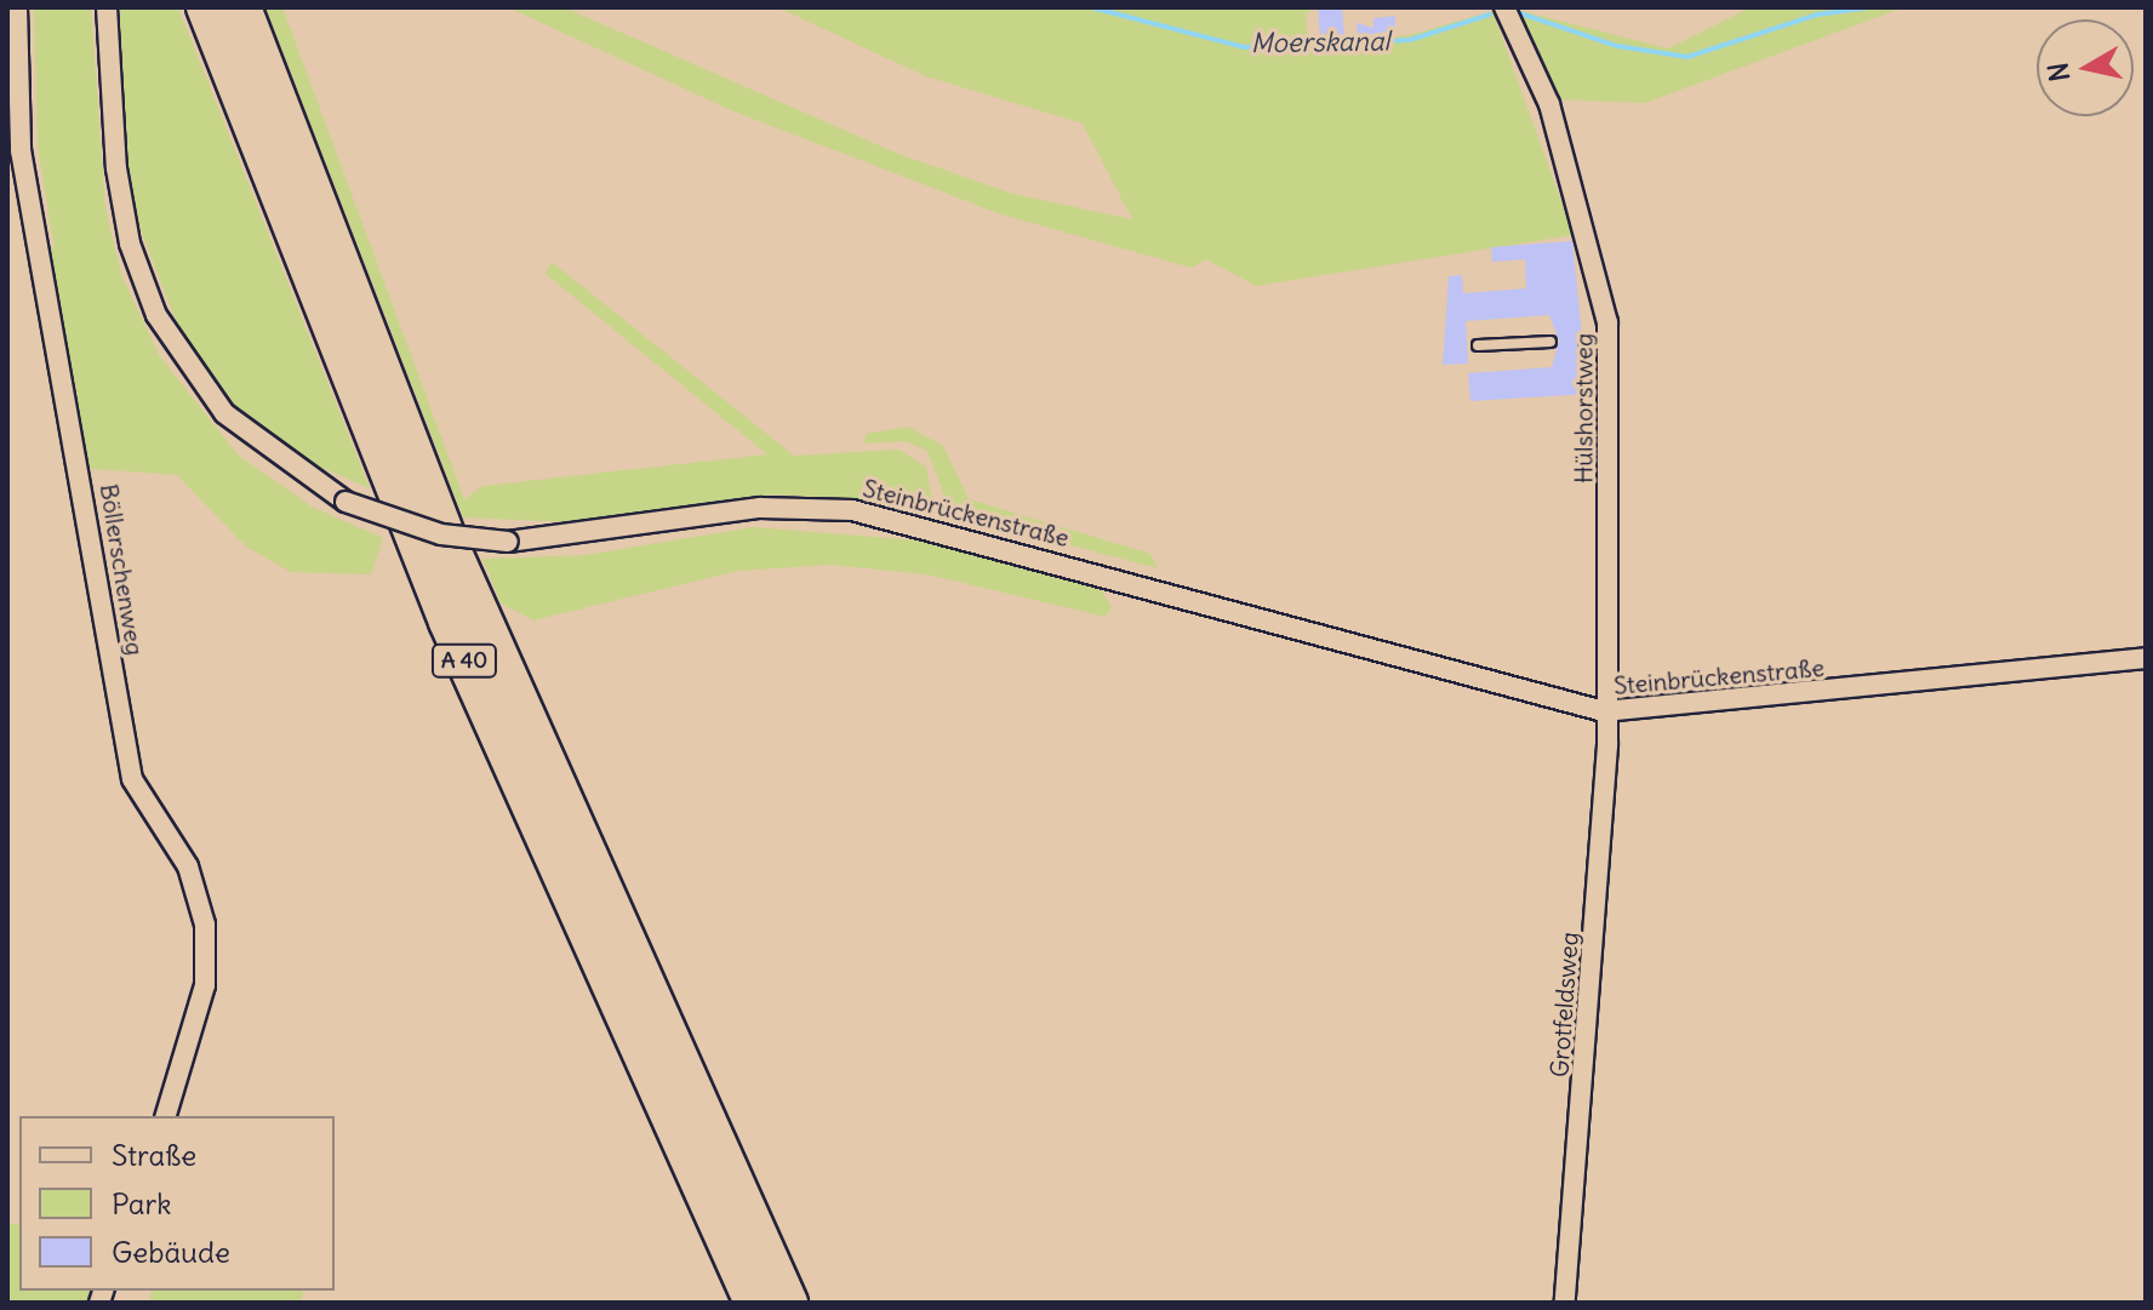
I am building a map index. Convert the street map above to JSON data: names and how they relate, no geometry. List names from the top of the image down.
{
  "streets": {
    "highway": ["A 40"],
    "street": [
      "Hülshorstweg",
      "Steinbrückenstraße",
      "Böllerschenweg",
      "Grotfeldsweg"
    ]
  },
  "crossings": [
    ["Hülshorstweg", "Steinbrückenstraße"],
    ["Hülshorstweg", "Grotfeldsweg"],
    ["Steinbrückenstraße", "Grotfeldsweg"]
  ],
  "water": ["Moerskanal"],
  "legend": ["Straße", "Park", "Gebäude"],
  "north": "left"
}
